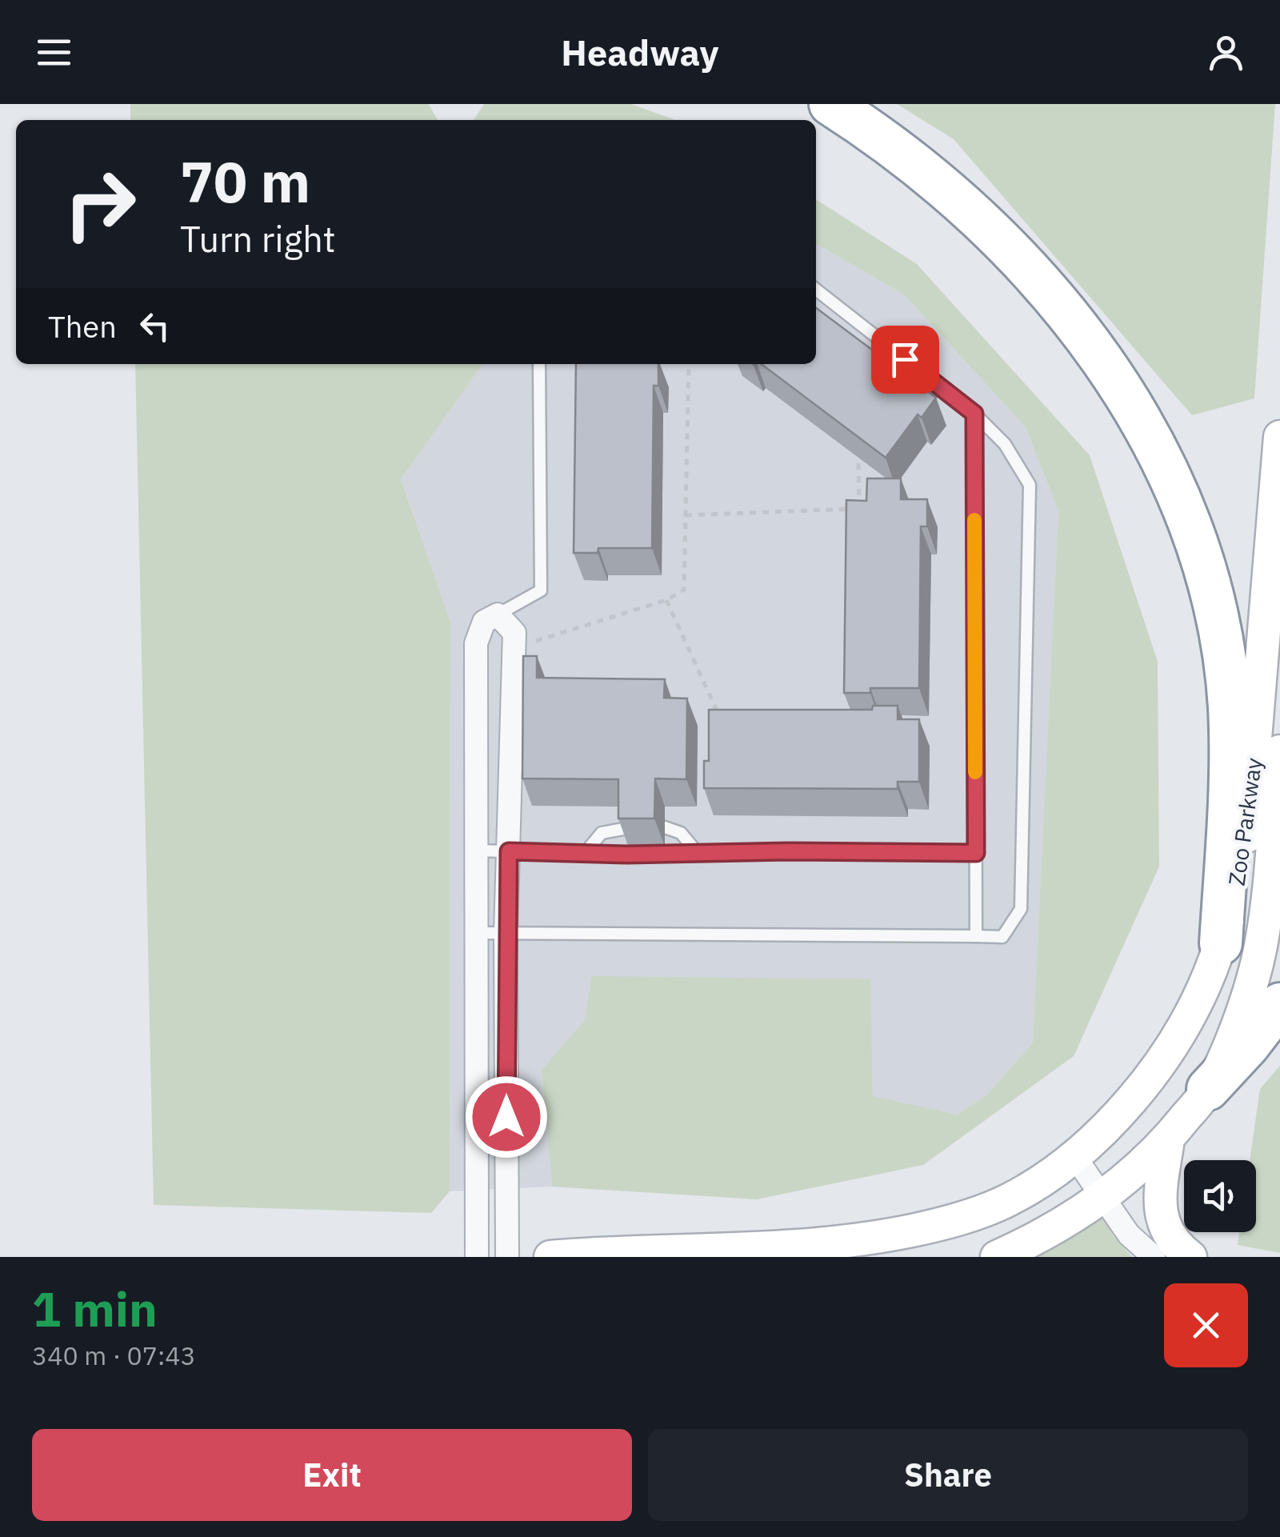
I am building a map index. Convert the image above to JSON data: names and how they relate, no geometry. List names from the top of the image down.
{
  "streets": {
    "street": ["Zoo Parkway"]
  },
  "page": {
    "header": "Headway",
    "turn": ["70 m", "Turn right"],
    "then": "Then",
    "heading": ["1 min", "340 m · 07:43"],
    "buttons": ["Exit", "Share"]
  }
}
